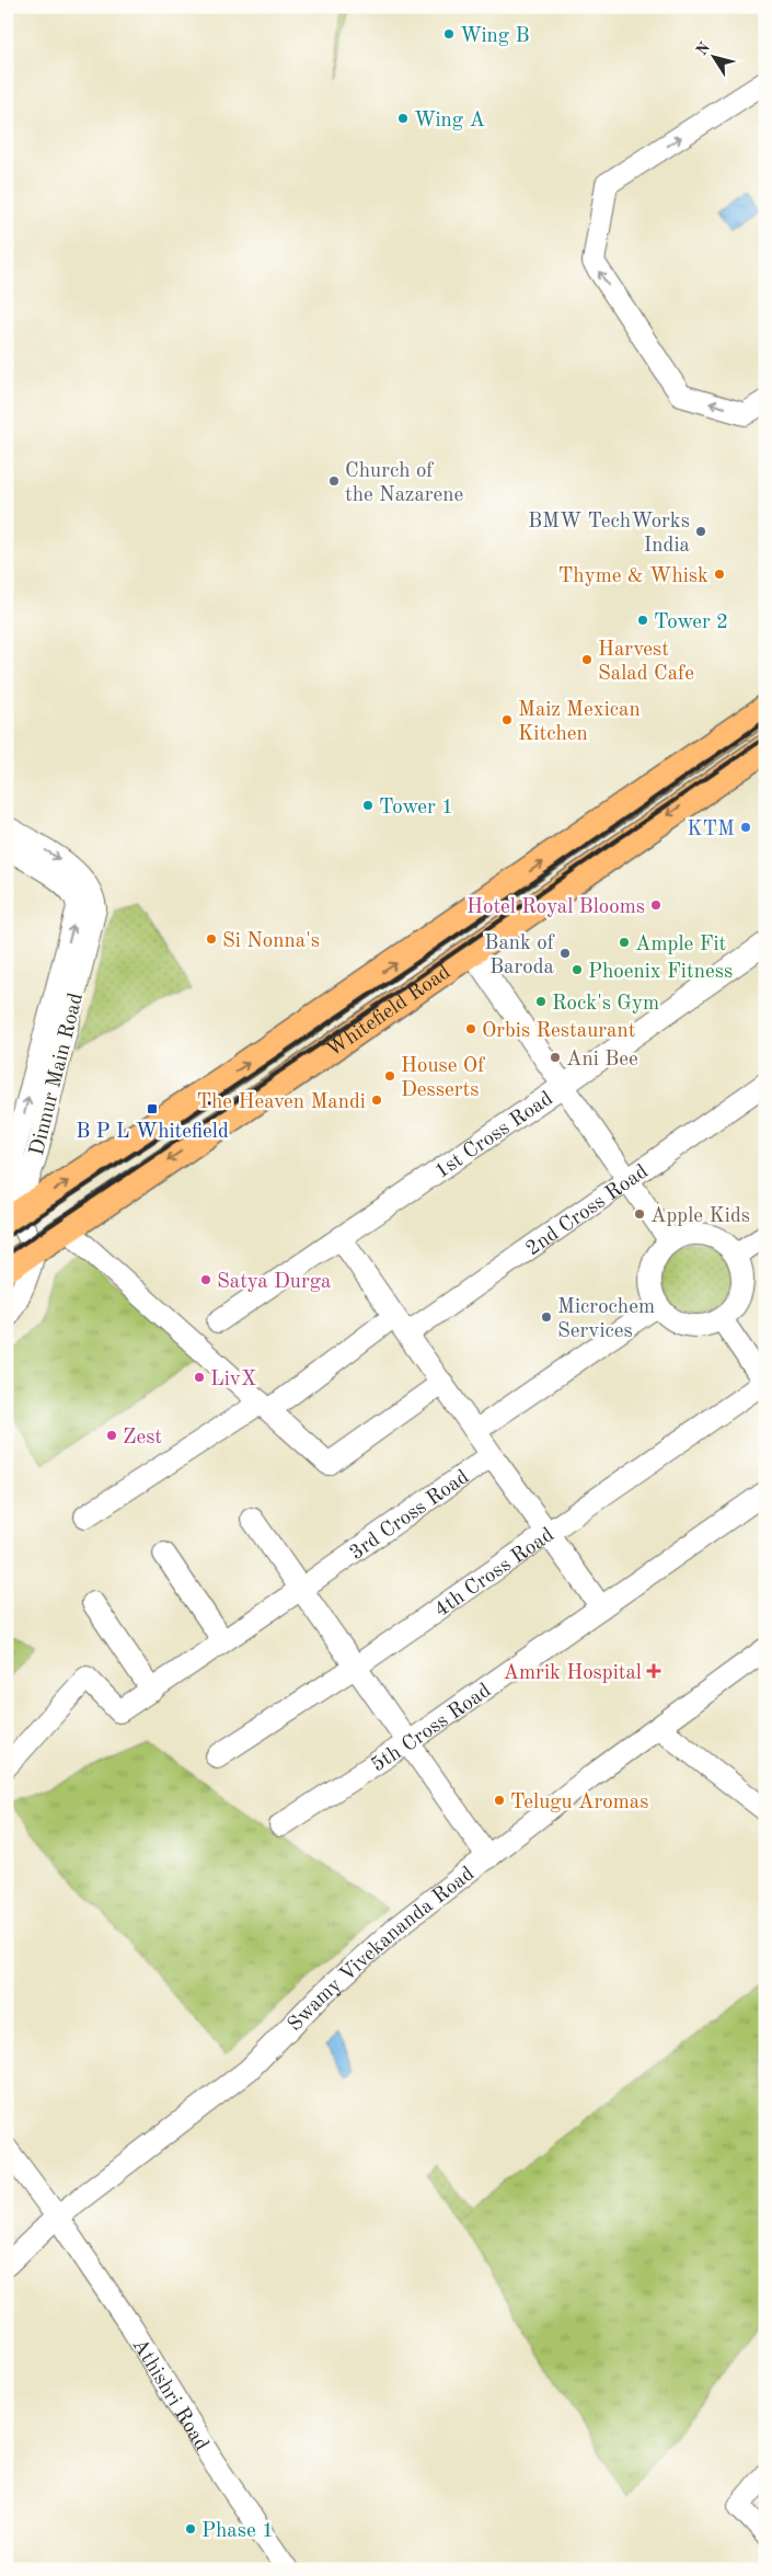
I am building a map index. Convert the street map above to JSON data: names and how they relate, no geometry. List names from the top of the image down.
{
  "streets": {
    "main road": ["Whitefield Road"],
    "street": [
      "Dinnur Main Road",
      "1st Cross Road",
      "2nd Cross Road",
      "3rd Cross Road",
      "4th Cross Road",
      "5th Cross Road",
      "Swamy Vivekananda Road",
      "Athishri Road"
    ]
  },
  "crossings": [
    ["Whitefield Road", "Dinnur Main Road"],
    ["1st Cross Road", "3rd Cross Road"],
    ["2nd Cross Road", "3rd Cross Road"],
    ["Swamy Vivekananda Road", "Athishri Road"]
  ],
  "places": {
    "other": [
      "Wing B",
      "Wing A",
      "Church of the Nazarene",
      "BMW TechWorks India",
      "Thyme & Whisk",
      "Tower 2",
      "Harvest Salad Cafe",
      "Maiz Mexican Kitchen",
      "Tower 1",
      "KTM",
      "Hotel Royal Blooms",
      "Si Nonna's",
      "Ample Fit",
      "Bank of Baroda",
      "Phoenix Fitness",
      "Rock's Gym",
      "Orbis Restaurant",
      "Ani Bee",
      "House Of Desserts",
      "The Heaven Mandi",
      "Apple Kids",
      "Satya Durga",
      "Microchem Services",
      "LivX",
      "Zest",
      "Telugu Aromas",
      "Phase 1"
    ],
    "transit": ["B P L Whitefield"],
    "health": ["Amrik Hospital"]
  },
  "north": "top left"
}
